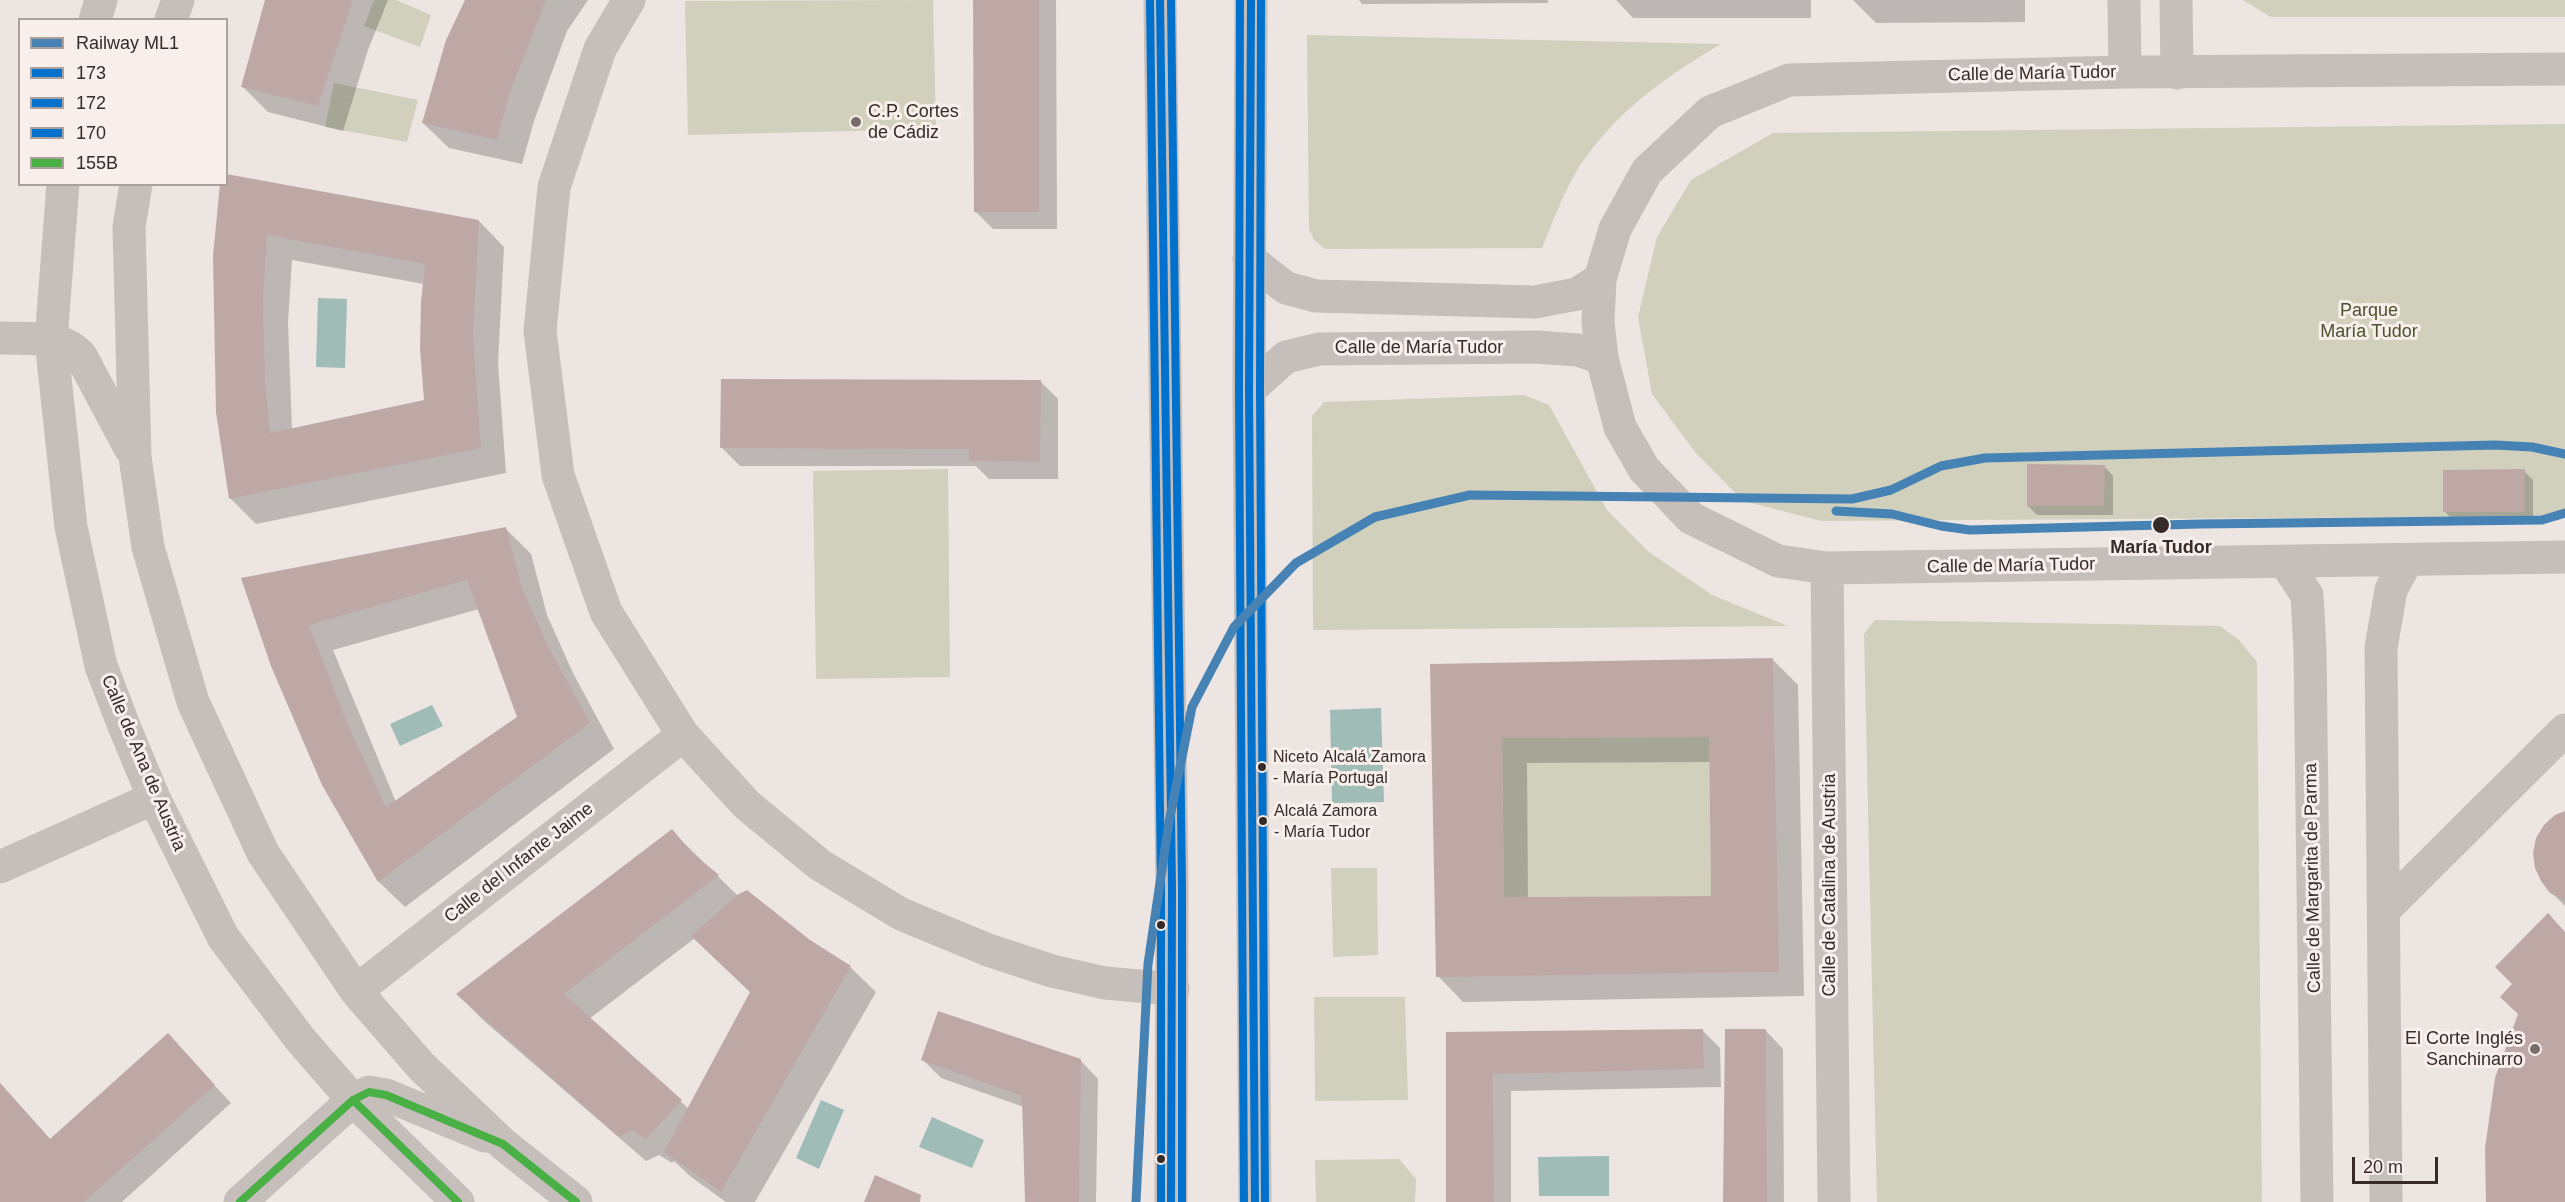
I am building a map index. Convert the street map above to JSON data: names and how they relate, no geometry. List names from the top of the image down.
{
  "streets": {
    "street": [
      "Calle de María Tudor",
      "Calle de Ana de Austria",
      "Calle del Infante Jaime",
      "Calle de Margarita de Parma",
      "Calle de Catalina de Austria"
    ]
  },
  "crossings": [
    ["Calle de María Tudor", "Calle de Margarita de Parma"],
    ["Calle de María Tudor", "Calle de Catalina de Austria"]
  ],
  "parks": ["Parque María Tudor"],
  "places": [
    "C.P. Cortes de Cádiz",
    "María Tudor",
    "Niceto Alcalá Zamora - María Portugal",
    "Alcalá Zamora - María Tudor",
    "El Corte Inglés Sanchinarro"
  ],
  "lines": [
    "transit line 173",
    "transit line 172",
    "transit line 170",
    "rail line ML1",
    "transit line 155B"
  ],
  "legend": [
    "Railway ML1",
    "173",
    "172",
    "170",
    "155B"
  ],
  "scale_bar": "20 m"
}
